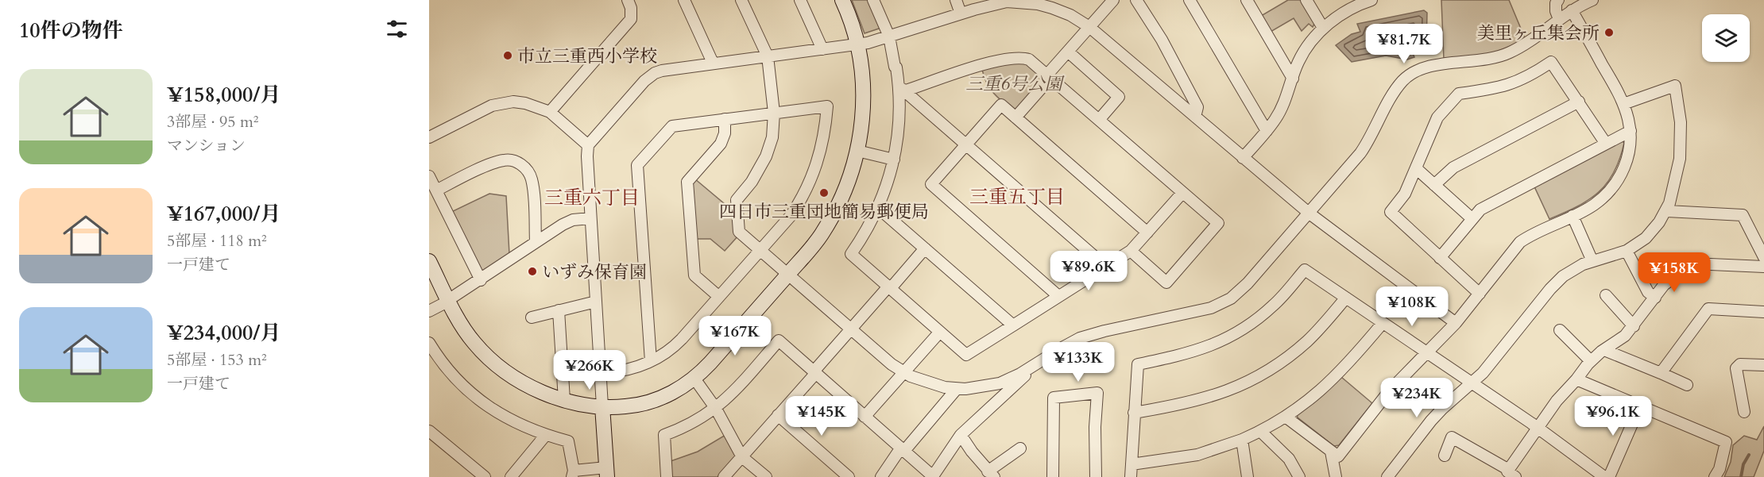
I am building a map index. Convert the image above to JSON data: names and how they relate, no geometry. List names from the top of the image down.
{
  "districts": ["三重五丁目", "三重六丁目"],
  "parks": ["三重6号公園"],
  "places": [
    "美里ヶ丘集会所",
    "市立三重西小学校",
    "四日市三重団地簡易郵便局",
    "いずみ保育園"
  ],
  "page": {
    "heading": "10件の物件",
    "price": [
      "¥81.7K",
      "¥89.6K",
      "¥158K",
      "¥108K",
      "¥167K",
      "¥133K",
      "¥266K",
      "¥234K",
      "¥145K",
      "¥96.1K"
    ],
    "list": [
      {
        "name": "¥158,000/月",
        "note": "3部屋 · 95 m² · マンション"
      },
      {
        "name": "¥167,000/月",
        "note": "5部屋 · 118 m² · 一戸建て"
      },
      {
        "name": "¥234,000/月",
        "note": "5部屋 · 153 m² · 一戸建て"
      }
    ]
  }
}
